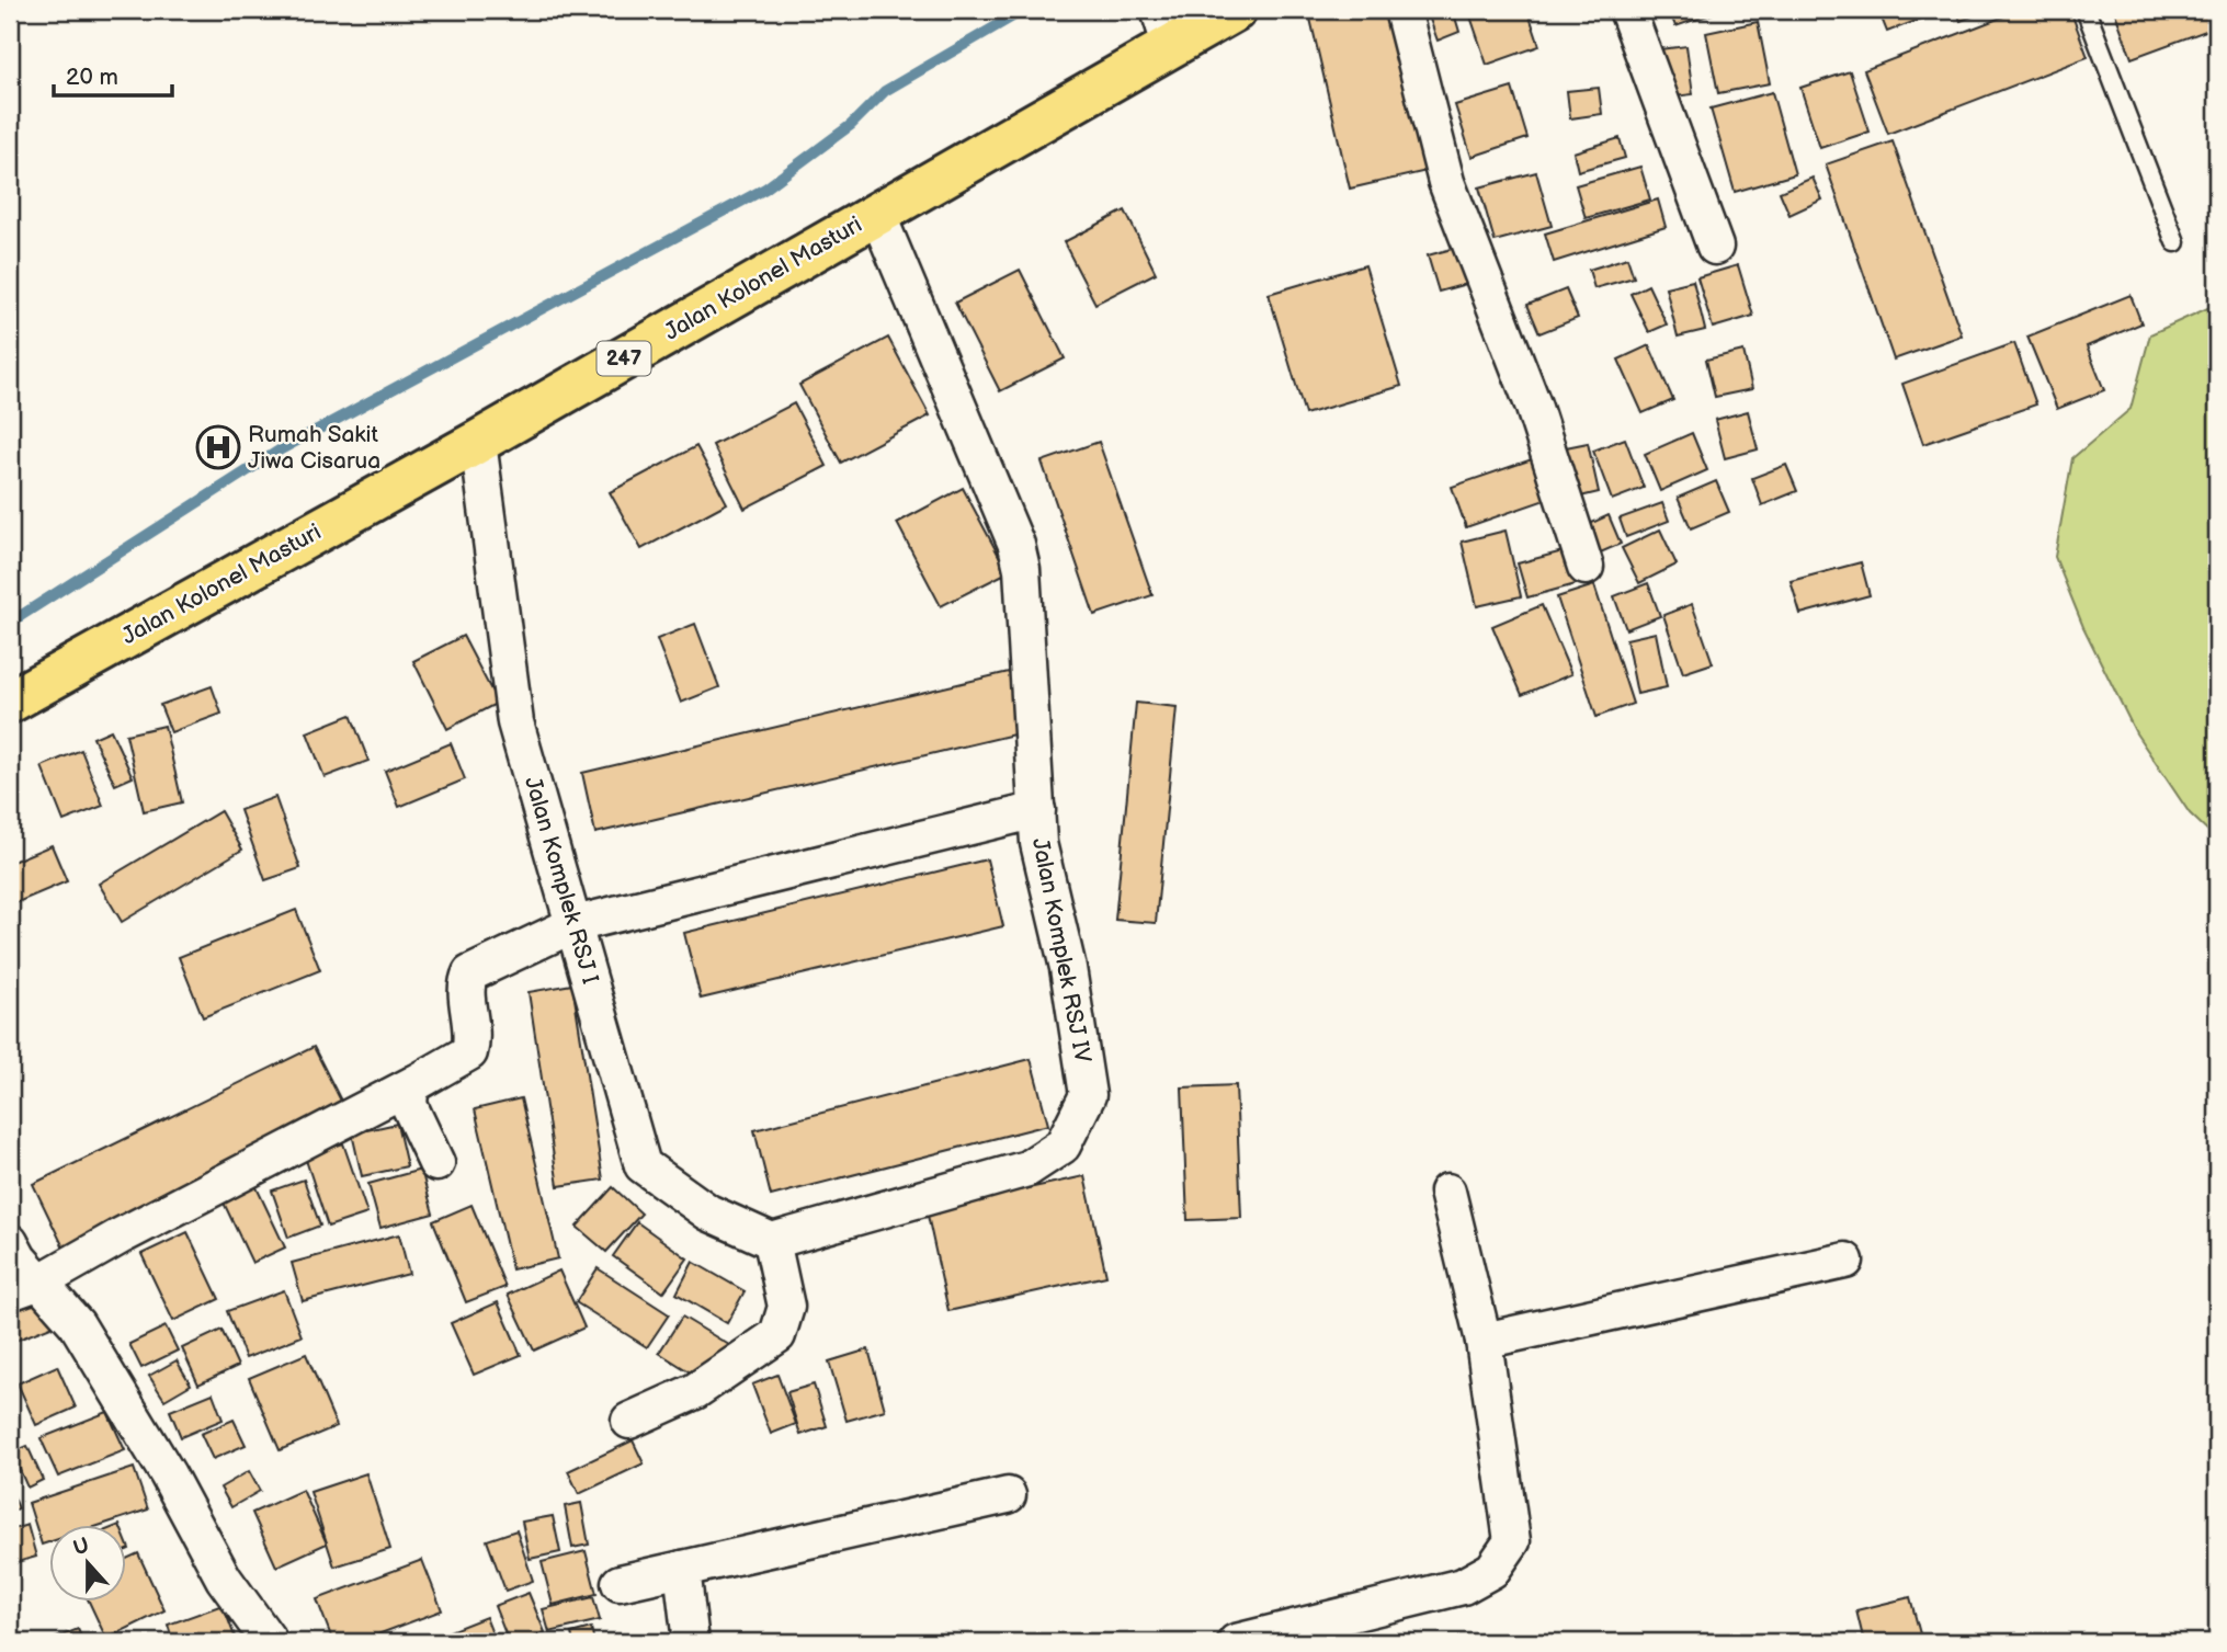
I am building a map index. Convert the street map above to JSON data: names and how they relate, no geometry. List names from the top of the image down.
{
  "streets": {
    "main road": ["Jalan Kolonel Masturi", "247"],
    "street": ["Jalan Komplek RSJ I", "Jalan Komplek RSJ IV"]
  },
  "crossings": [
    ["Jalan Kolonel Masturi", "Jalan Komplek RSJ I"],
    ["Jalan Kolonel Masturi", "Jalan Komplek RSJ IV"],
    ["Jalan Komplek RSJ I", "Jalan Komplek RSJ IV"]
  ],
  "places": {
    "hospital": ["Rumah Sakit Jiwa Cisarua"]
  },
  "scale_bar": "20 m",
  "north": "top"
}
